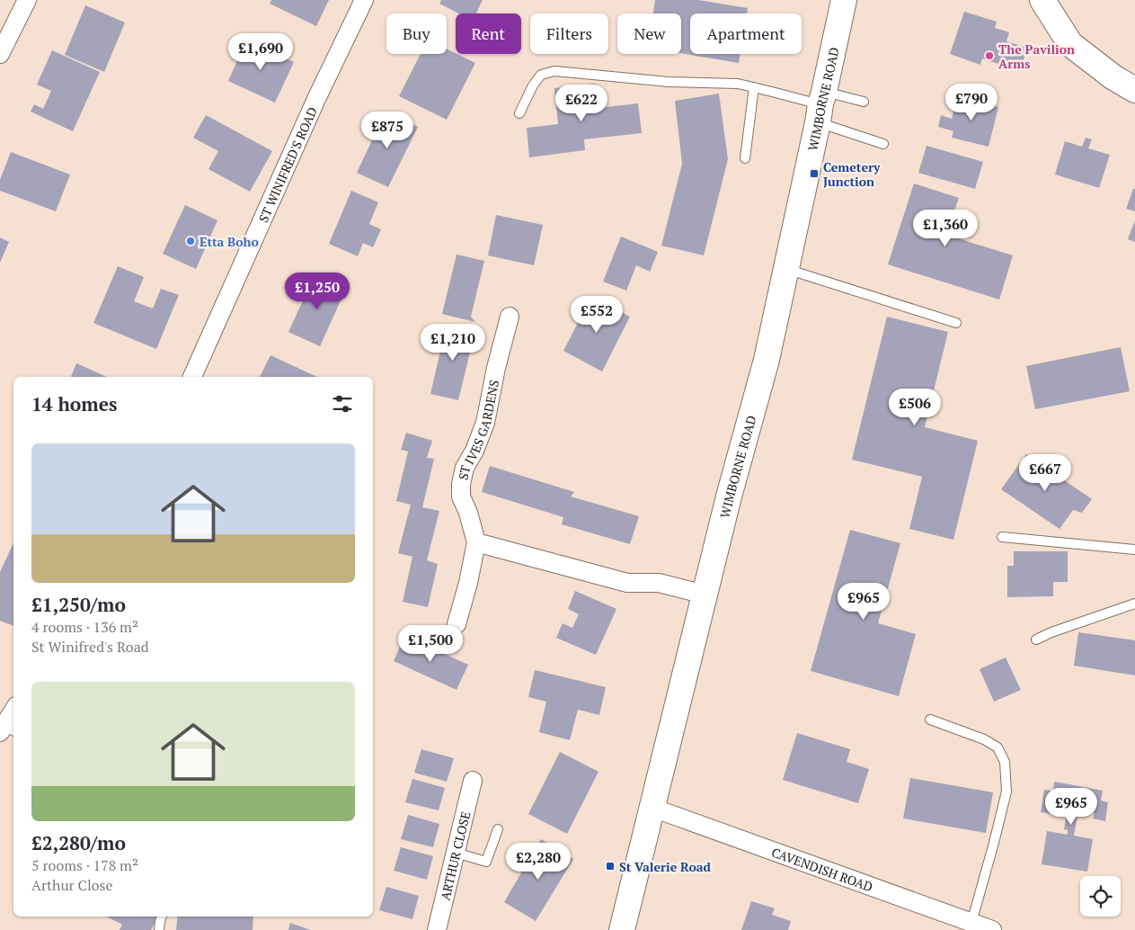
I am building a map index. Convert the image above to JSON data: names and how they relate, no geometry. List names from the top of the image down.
{
  "streets": {
    "main road": ["WIMBORNE ROAD"],
    "street": [
      "ST WINIFRED'S ROAD",
      "ST IVES GARDENS",
      "ARTHUR CLOSE",
      "CAVENDISH ROAD"
    ]
  },
  "crossings": [
    ["WIMBORNE ROAD", "CAVENDISH ROAD"]
  ],
  "places": {
    "other": ["The Pavilion Arms", "Etta Boho"],
    "transit": ["Cemetery Junction", "St Valerie Road"]
  },
  "page": {
    "chip": [
      "Buy",
      "Rent",
      "Filters",
      "New",
      "Apartment"
    ],
    "price": [
      "£1,690",
      "£790",
      "£622",
      "£875",
      "£1,360",
      "£1,250",
      "£552",
      "£1,210",
      "£506",
      "£667",
      "£965",
      "£1,500",
      "£965",
      "£2,280"
    ],
    "heading": "14 homes",
    "list": [
      {
        "name": "£1,250/mo",
        "note": "4 rooms · 136 m² · St Winifred's Road"
      },
      {
        "name": "£2,280/mo",
        "note": "5 rooms · 178 m² · Arthur Close"
      }
    ]
  }
}
